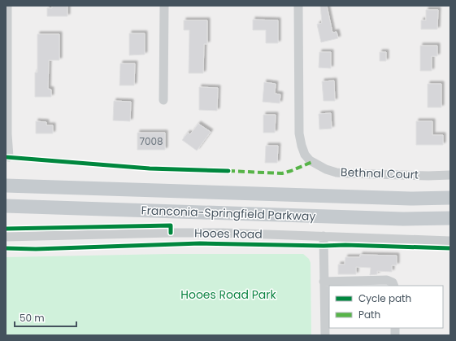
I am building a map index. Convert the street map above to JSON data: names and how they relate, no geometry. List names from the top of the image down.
{
  "streets": {
    "main road": ["Franconia-Springfield Parkway"],
    "street": ["Bethnal Court", "Hooes Road"]
  },
  "parks": ["Hooes Road Park"],
  "house_numbers": ["7008"],
  "legend": ["Cycle path", "Path"],
  "scale_bar": "50 m"
}
